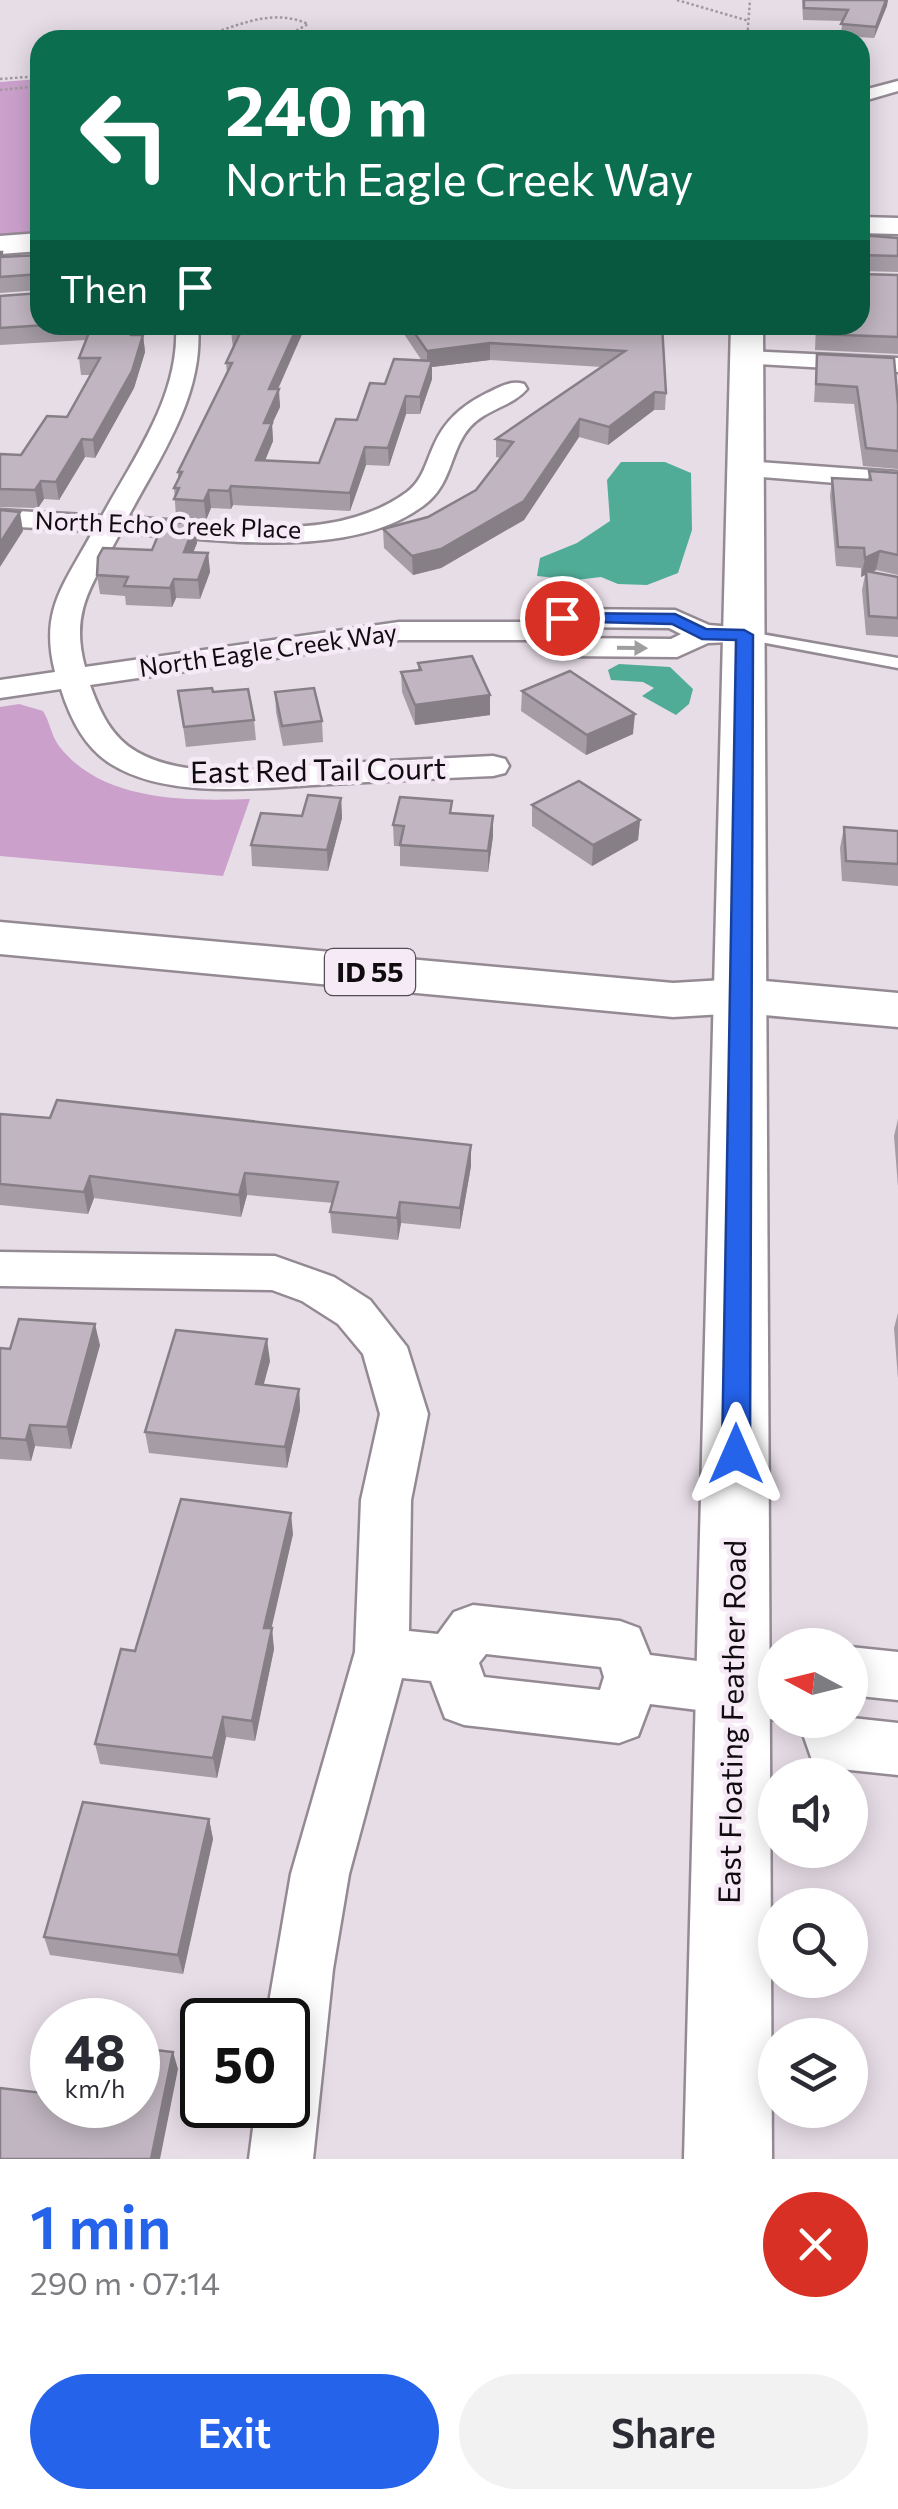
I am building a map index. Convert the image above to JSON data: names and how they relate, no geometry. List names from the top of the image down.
{
  "streets": {
    "main road": ["ID 55", "East Floating Feather Road"],
    "street": ["North Echo Creek Place", "North Eagle Creek Way", "East Red Tail Court"]
  },
  "crossings": [
    ["North Echo Creek Place", "East Red Tail Court"],
    ["North Eagle Creek Way", "East Red Tail Court"],
    ["North Eagle Creek Way", "East Floating Feather Road"],
    ["ID 55", "East Floating Feather Road"]
  ],
  "north": "left",
  "page": {
    "turn": ["240 m", "North Eagle Creek Way"],
    "then": "Then",
    "speed": "48 km/h",
    "limit": "50",
    "heading": ["1 min", "290 m · 07:14"],
    "buttons": ["Exit", "Share"]
  }
}
